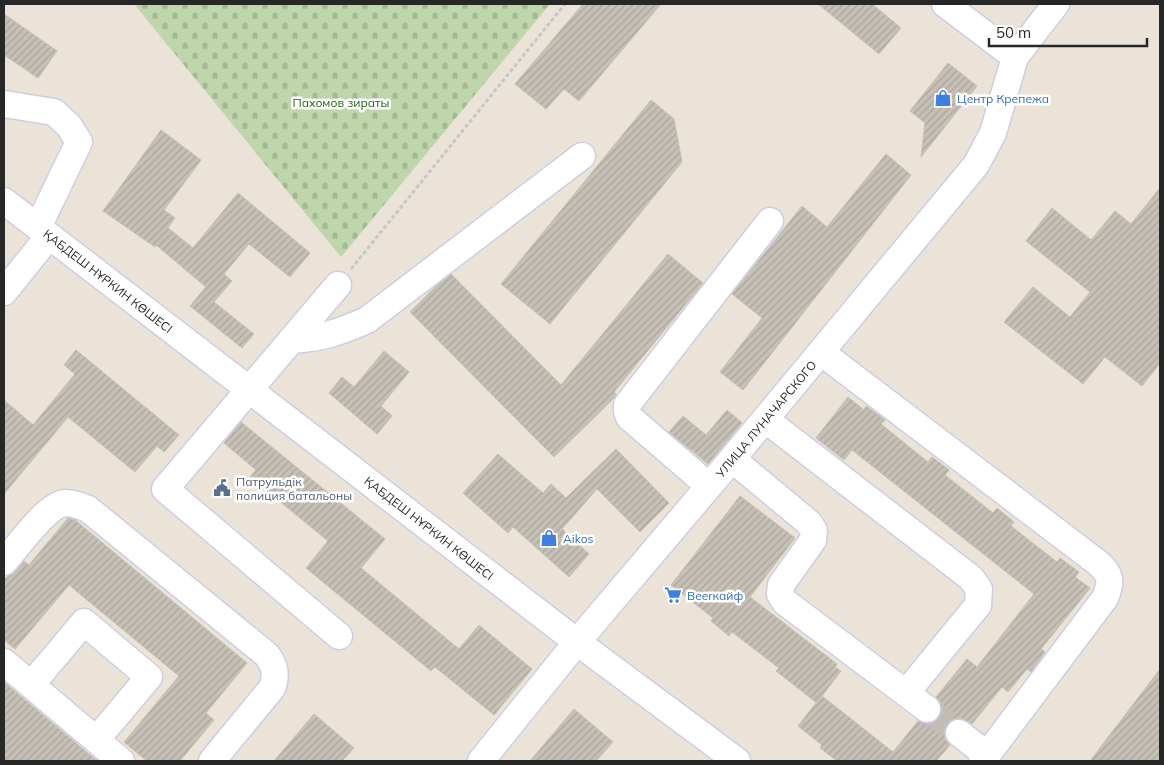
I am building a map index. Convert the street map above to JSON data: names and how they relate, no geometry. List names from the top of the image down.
{
  "streets": {
    "street": ["ҚАБДЕШ НҰРКИН КӨШЕСІ", "УЛИЦА ЛУНАЧАРСКОГО"]
  },
  "crossings": [
    ["ҚАБДЕШ НҰРКИН КӨШЕСІ", "УЛИЦА ЛУНАЧАРСКОГО"]
  ],
  "parks": ["Пахомов зираты"],
  "places": {
    "shop": ["Центр Крепежа", "Aikos"],
    "public building": ["Патрульдік полиция батальоны"],
    "supermarket": ["Beerкайф"]
  },
  "scale_bar": "50 m"
}
